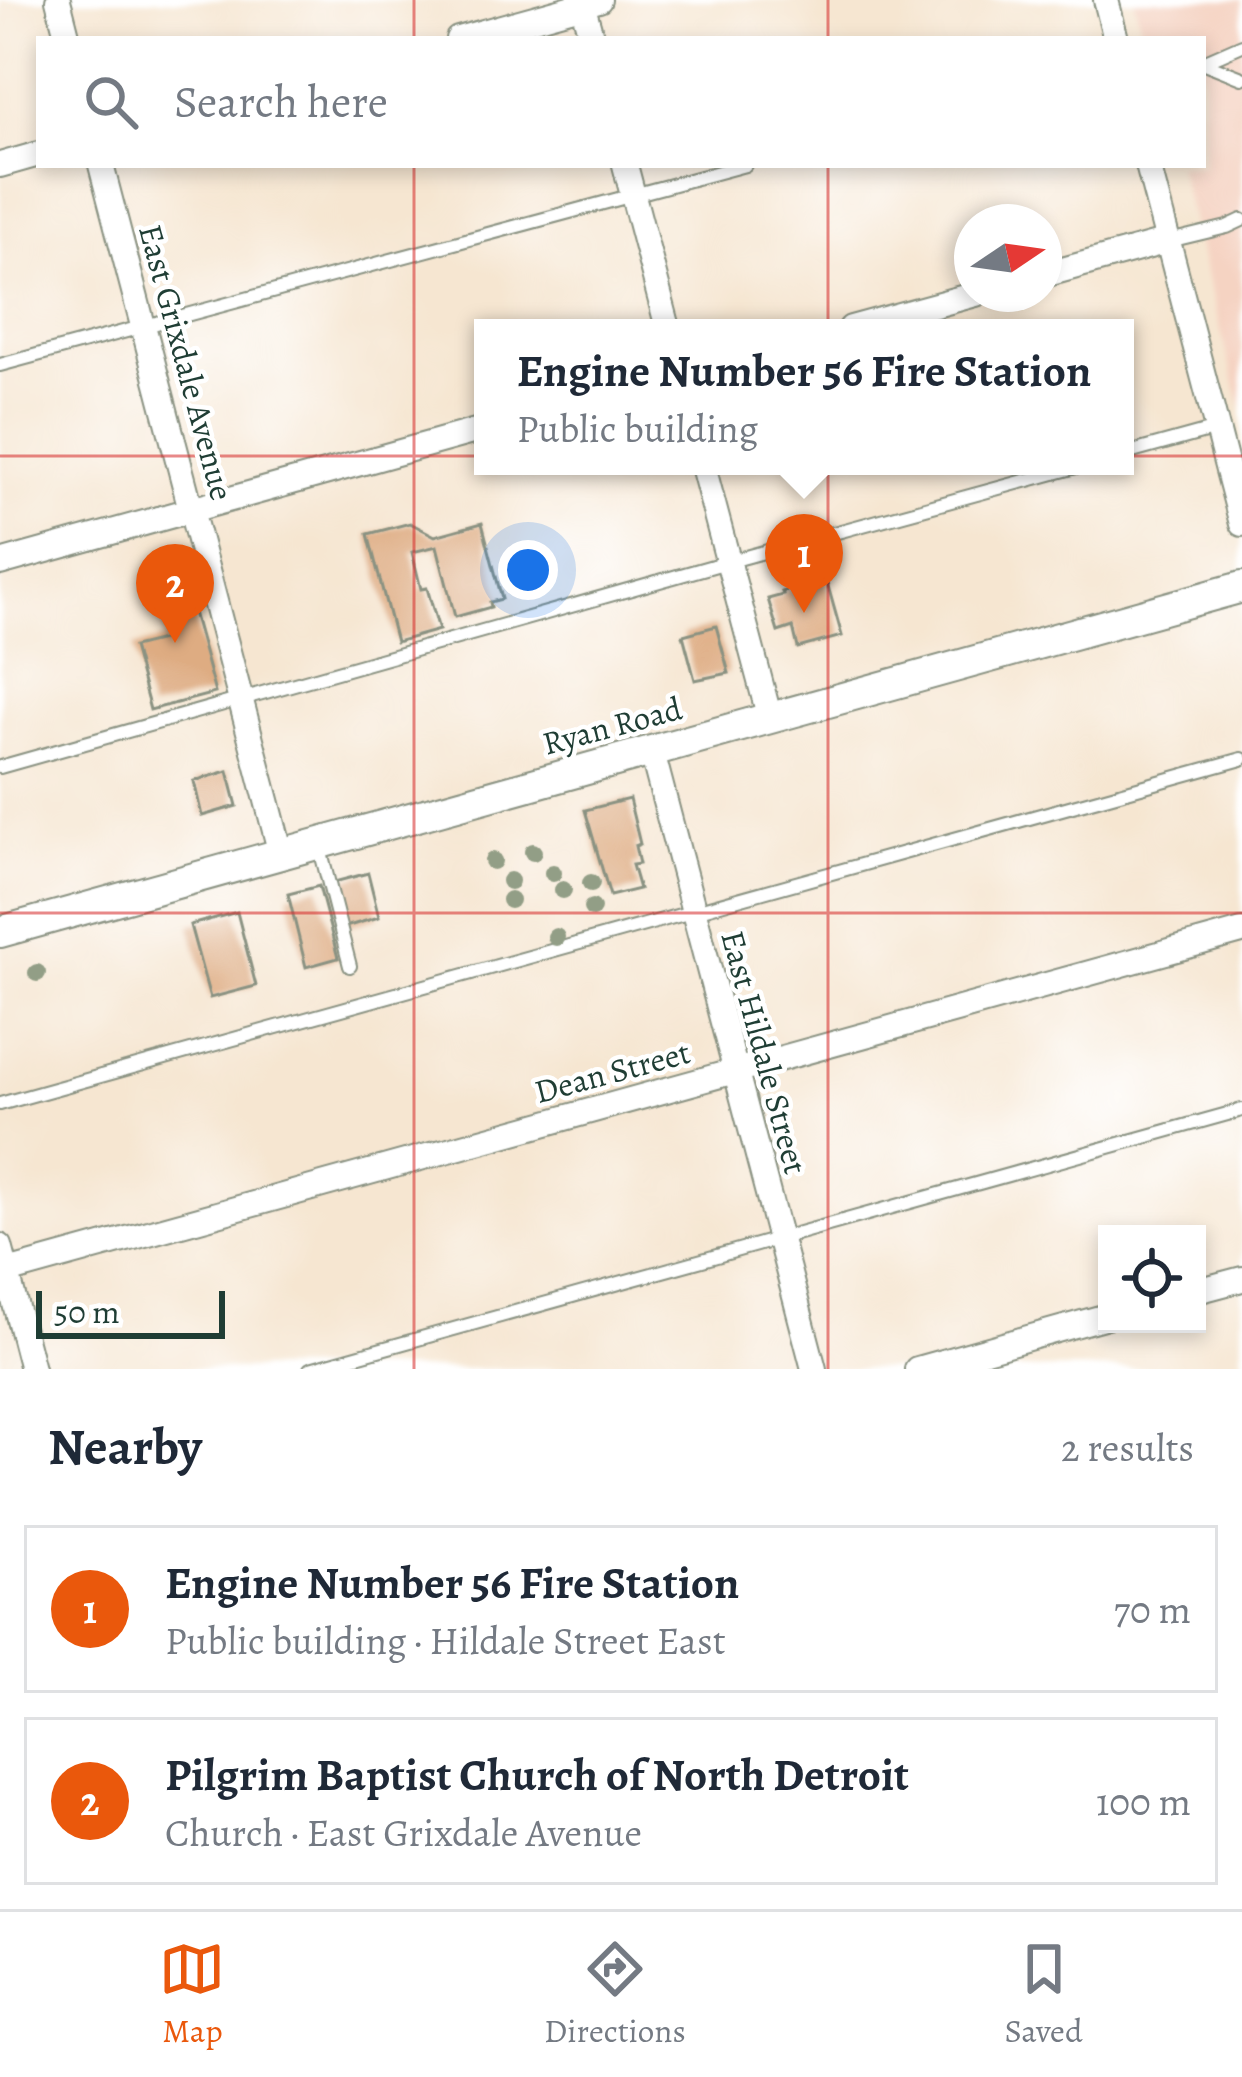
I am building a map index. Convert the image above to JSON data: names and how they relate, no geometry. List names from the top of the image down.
{
  "streets": {
    "street": [
      "East Grixdale Avenue",
      "Ryan Road",
      "East Hildale Street",
      "Dean Street"
    ]
  },
  "crossings": [
    ["East Grixdale Avenue", "Ryan Road"],
    ["Ryan Road", "East Hildale Street"],
    ["East Hildale Street", "Dean Street"]
  ],
  "scale_bar": "50 m",
  "north": "right",
  "page": {
    "search": "Search here",
    "popup": ["Engine Number 56 Fire Station", "Public building"],
    "pins": ["1", "2"],
    "scale": "50 m",
    "heading": ["Nearby", "2 results"],
    "list": [
      {
        "mark": "1",
        "name": "Engine Number 56 Fire Station",
        "note": "Public building · Hildale Street East",
        "value": "70 m"
      },
      {
        "mark": "2",
        "name": "Pilgrim Baptist Church of North Detroit",
        "note": "Church · East Grixdale Avenue",
        "value": "100 m"
      }
    ],
    "nav": ["Map", "Directions", "Saved"]
  }
}
